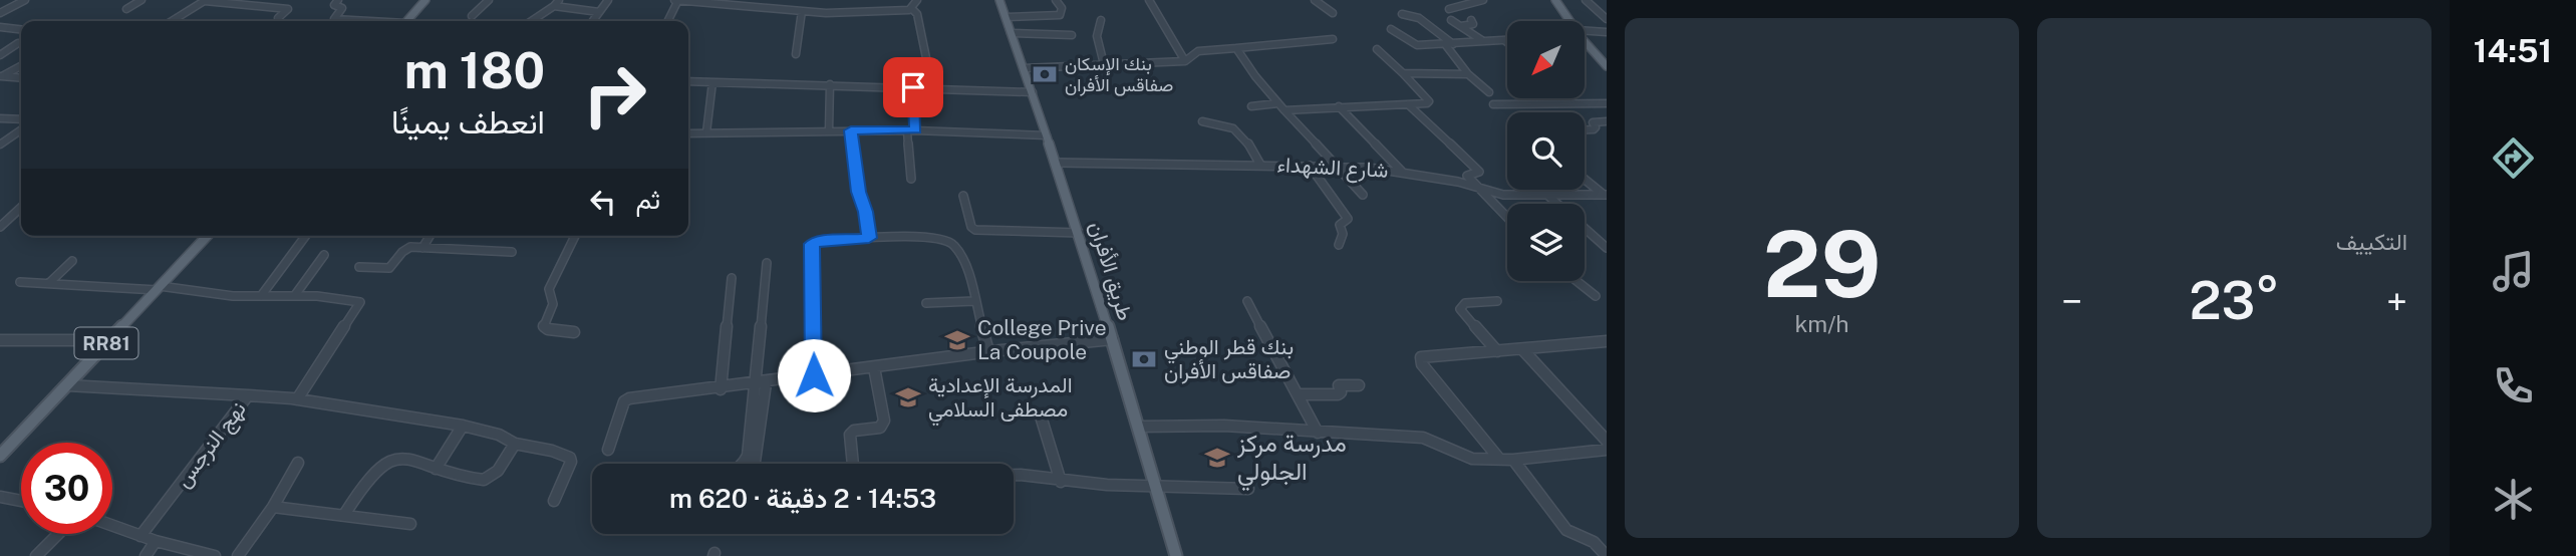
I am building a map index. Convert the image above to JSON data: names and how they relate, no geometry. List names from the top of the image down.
{
  "streets": {
    "main road": ["طريق الأفران", "RR81"],
    "street": ["شارع الشهداء", "نهج النرجس"]
  },
  "crossings": [
    ["شارع الشهداء", "طريق الأفران"],
    ["RR81", "نهج النرجس"]
  ],
  "places": {
    "bank": ["بنك الإسكان صفاقس الأفران", "بنك قطر الوطني صفاقس الأفران"],
    "school or university": ["College Prive La Coupole", "المدرسة الإعدادية مصطفى السلامي", "مدرسة مركز الجلولي"]
  },
  "north": "bottom left",
  "page": {
    "tabs": "14:51",
    "tile": [
      "التكييف",
      ["29", "km/h"]
    ],
    "turn": ["180 m", "انعطف يمينًا"],
    "then": "ثم",
    "heat": ["−", "23°", "+"],
    "limit": "30",
    "trip": "14:53 · 2 دقيقة · 620 m"
  }
}
